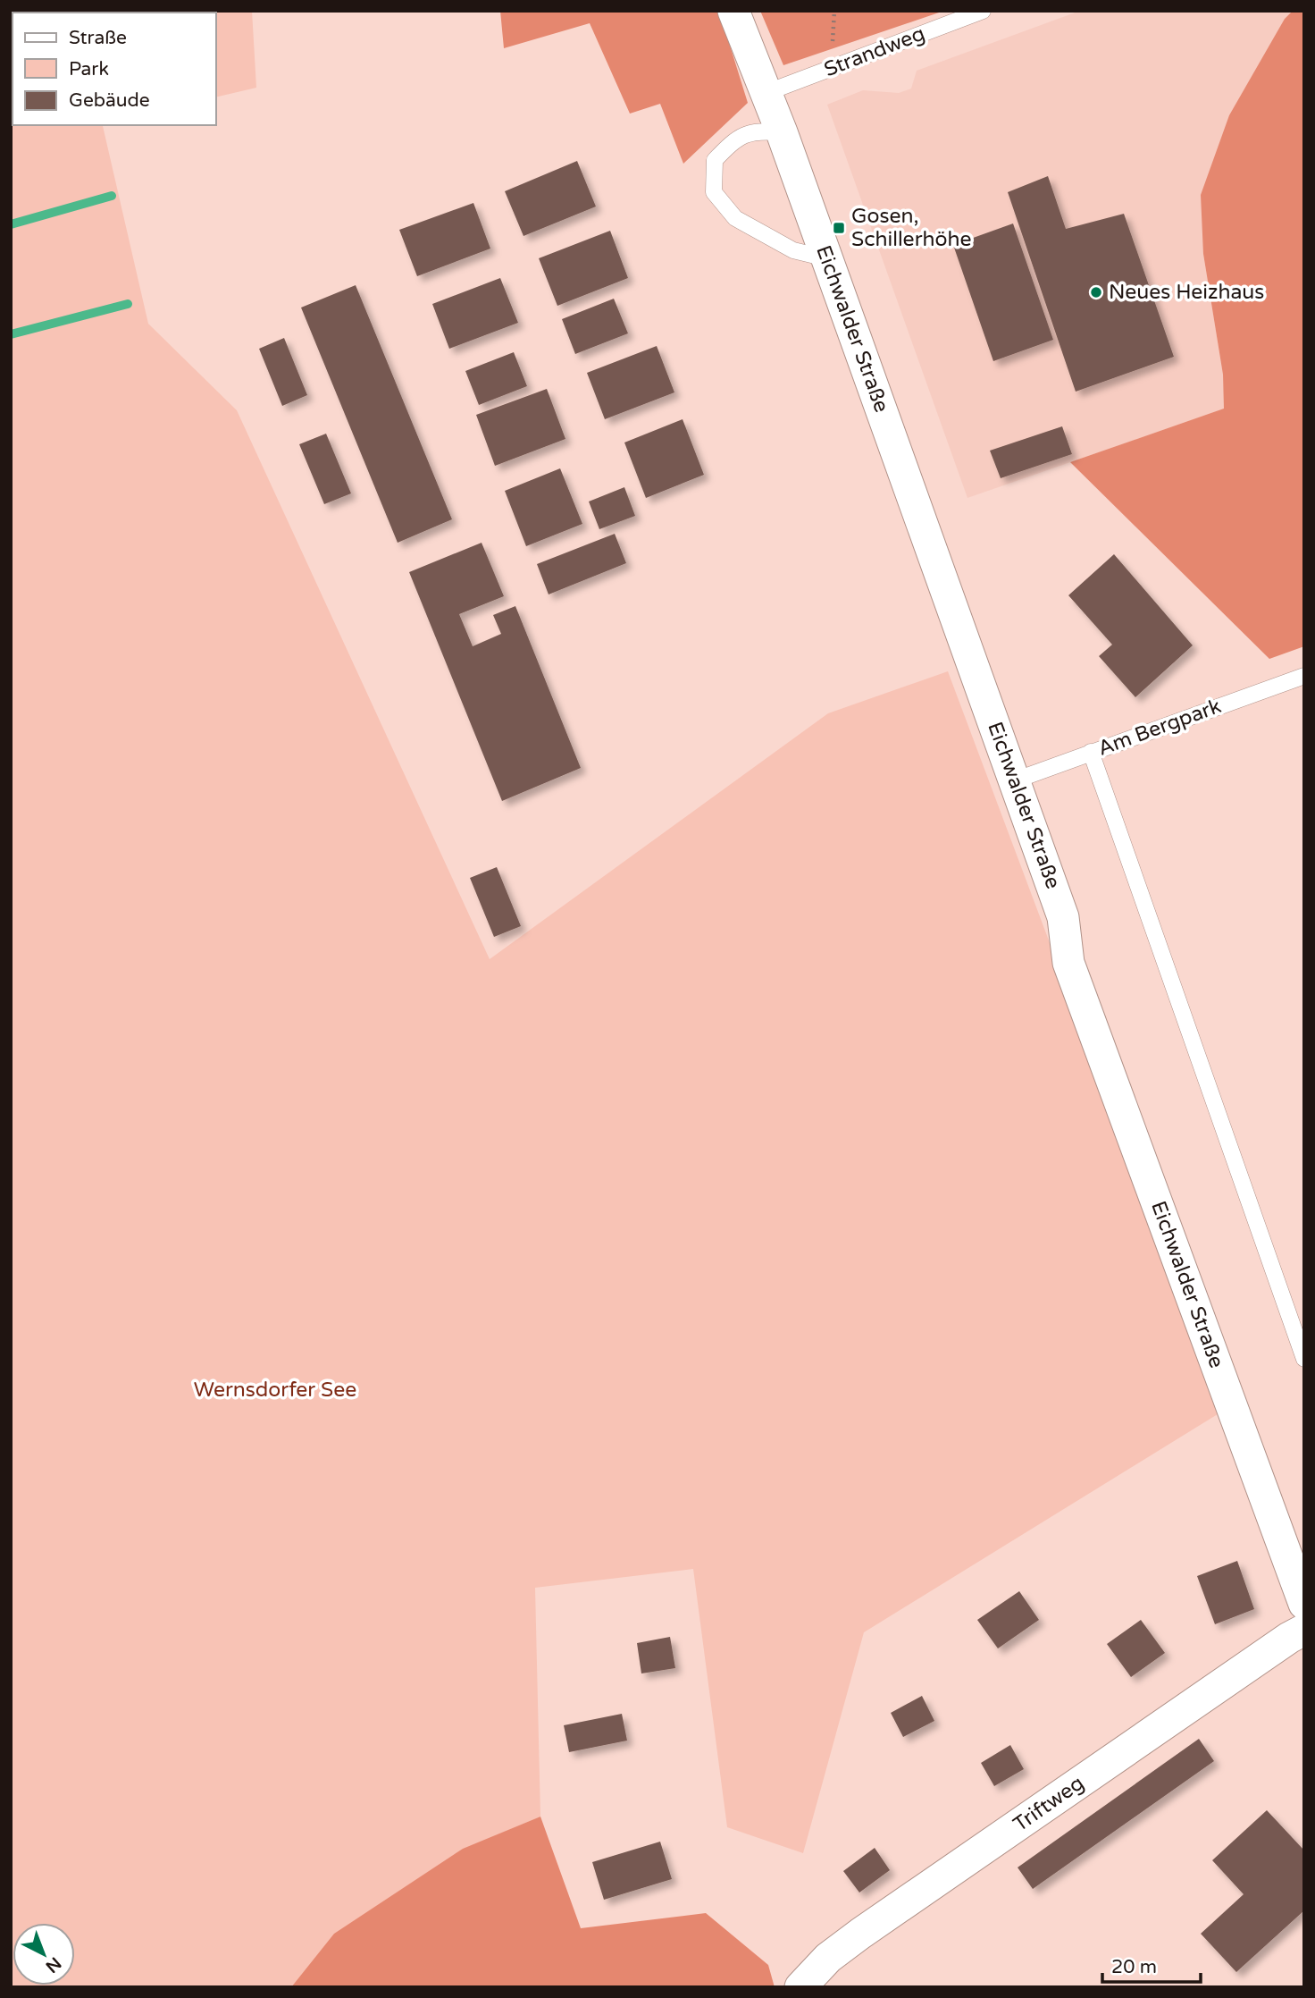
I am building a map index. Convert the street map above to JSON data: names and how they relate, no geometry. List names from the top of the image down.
{
  "streets": {
    "street": ["Eichwalder Straße", "Triftweg"],
    "lane": ["Strandweg", "Am Bergpark"]
  },
  "crossings": [
    ["Strandweg", "Eichwalder Straße"],
    ["Eichwalder Straße", "Am Bergpark"]
  ],
  "parks": ["Wernsdorfer See"],
  "places": {
    "transit": ["Gosen, Schillerhöhe"],
    "other": ["Neues Heizhaus"]
  },
  "legend": ["Straße", "Park", "Gebäude"],
  "scale_bar": "20 m",
  "north": "bottom right"
}
